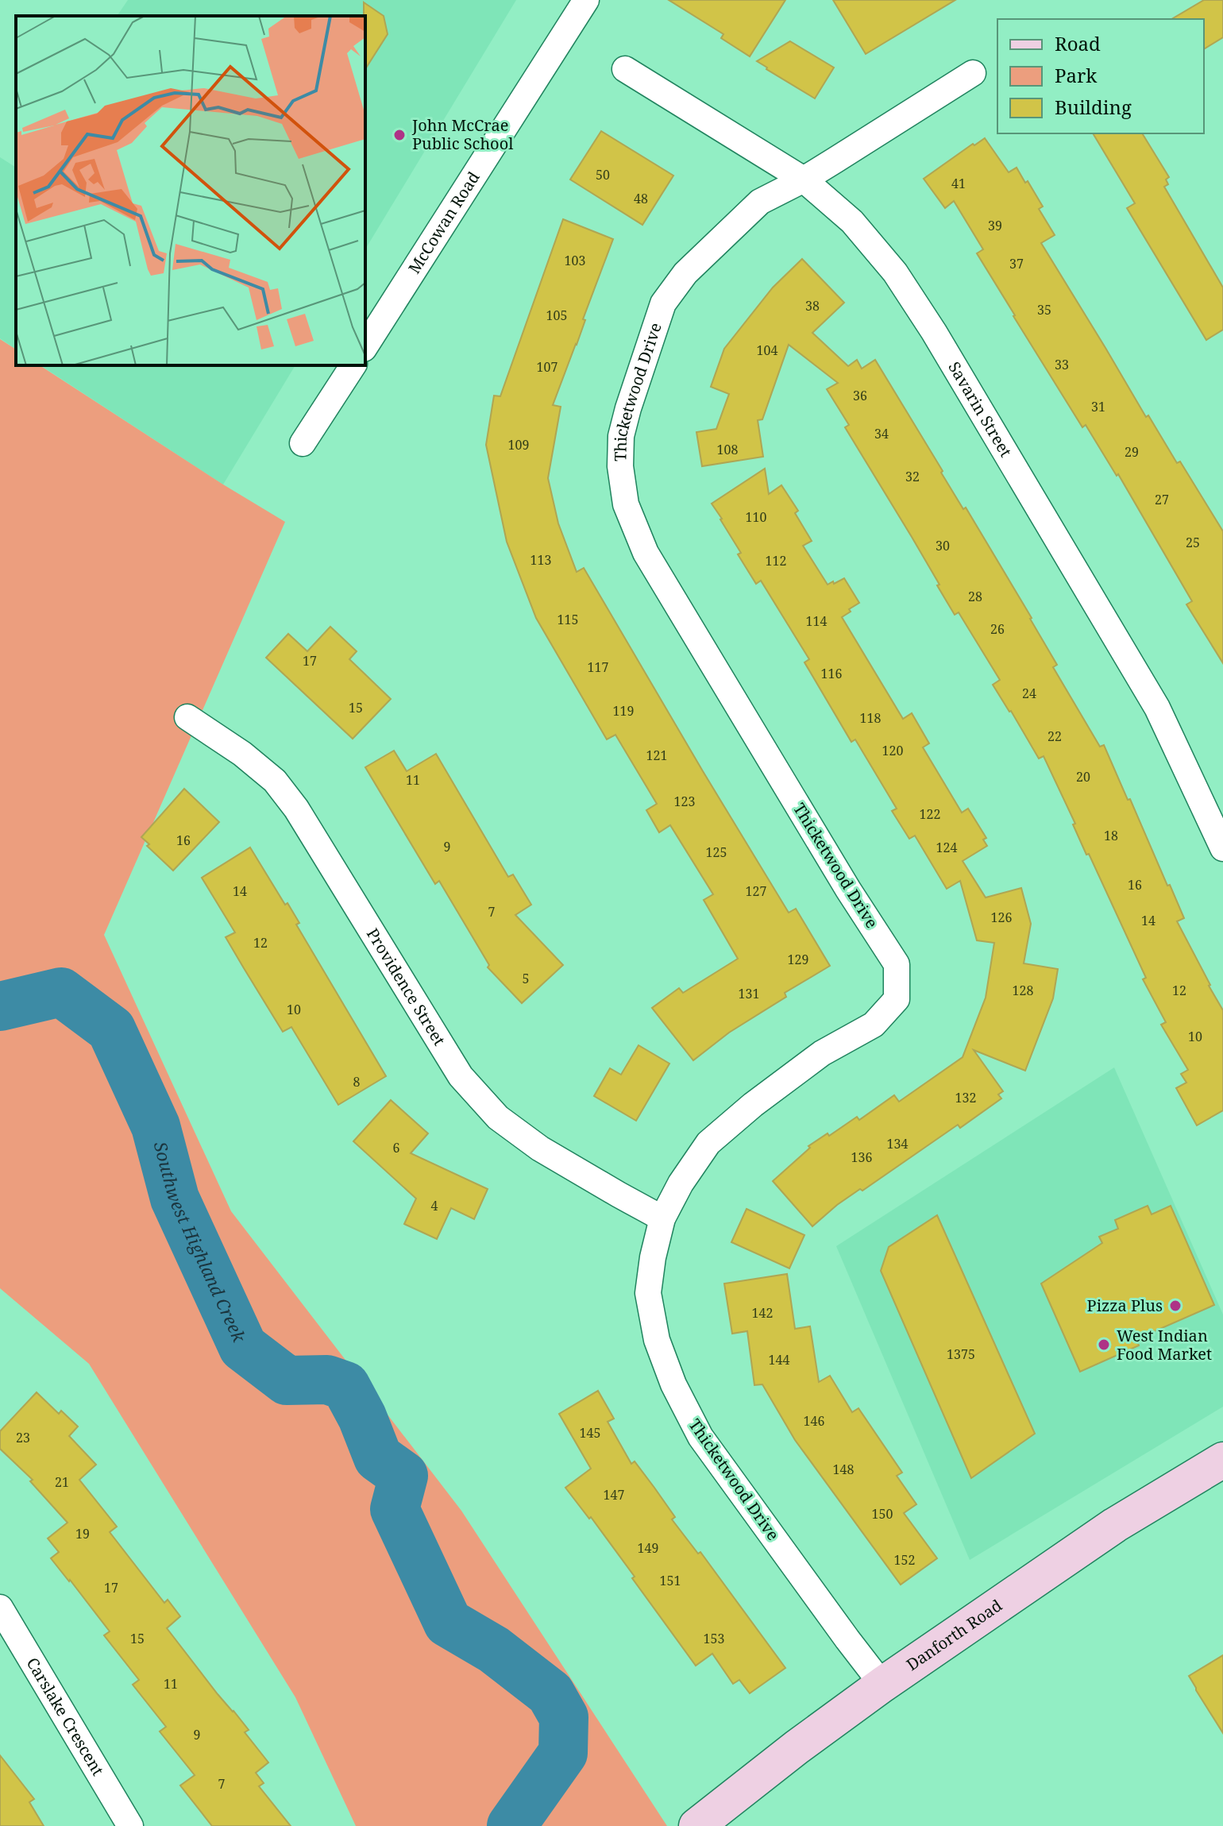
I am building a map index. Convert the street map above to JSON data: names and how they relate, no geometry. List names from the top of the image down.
{
  "streets": {
    "main road": ["Danforth Road"],
    "street": [
      "McCowan Road",
      "Thicketwood Drive",
      "Savarin Street",
      "Providence Street",
      "Carslake Crescent"
    ]
  },
  "crossings": [
    ["Thicketwood Drive", "Savarin Street"],
    ["Thicketwood Drive", "Providence Street"],
    ["Thicketwood Drive", "Danforth Road"]
  ],
  "water": ["Southwest Highland Creek"],
  "places": ["John McCrae Public School", "Pizza Plus", "West Indian Food Market"],
  "house_numbers": [
    "50",
    "41",
    "48",
    "39",
    "103",
    "37",
    "38",
    "35",
    "105",
    "104",
    "33",
    "107",
    "36",
    "31",
    "34",
    "109",
    "108",
    "29",
    "32",
    "27",
    "110",
    "25",
    "30",
    "113",
    "112",
    "28",
    "115",
    "114",
    "26",
    "17",
    "117",
    "116",
    "24",
    "15",
    "119",
    "118",
    "22",
    "120",
    "121",
    "20",
    "11",
    "123",
    "122",
    "18",
    "16",
    "9",
    "124",
    "125",
    "16",
    "14",
    "127",
    "7",
    "126",
    "14",
    "12",
    "129",
    "5",
    "128",
    "12",
    "131",
    "10",
    "10",
    "8",
    "132",
    "134",
    "6",
    "136",
    "4",
    "142",
    "1375",
    "144",
    "146",
    "145",
    "23",
    "148",
    "21",
    "147",
    "150",
    "19",
    "149",
    "152",
    "151",
    "17",
    "15",
    "153",
    "11",
    "9",
    "7"
  ],
  "legend": ["Road", "Park", "Building"]
}
